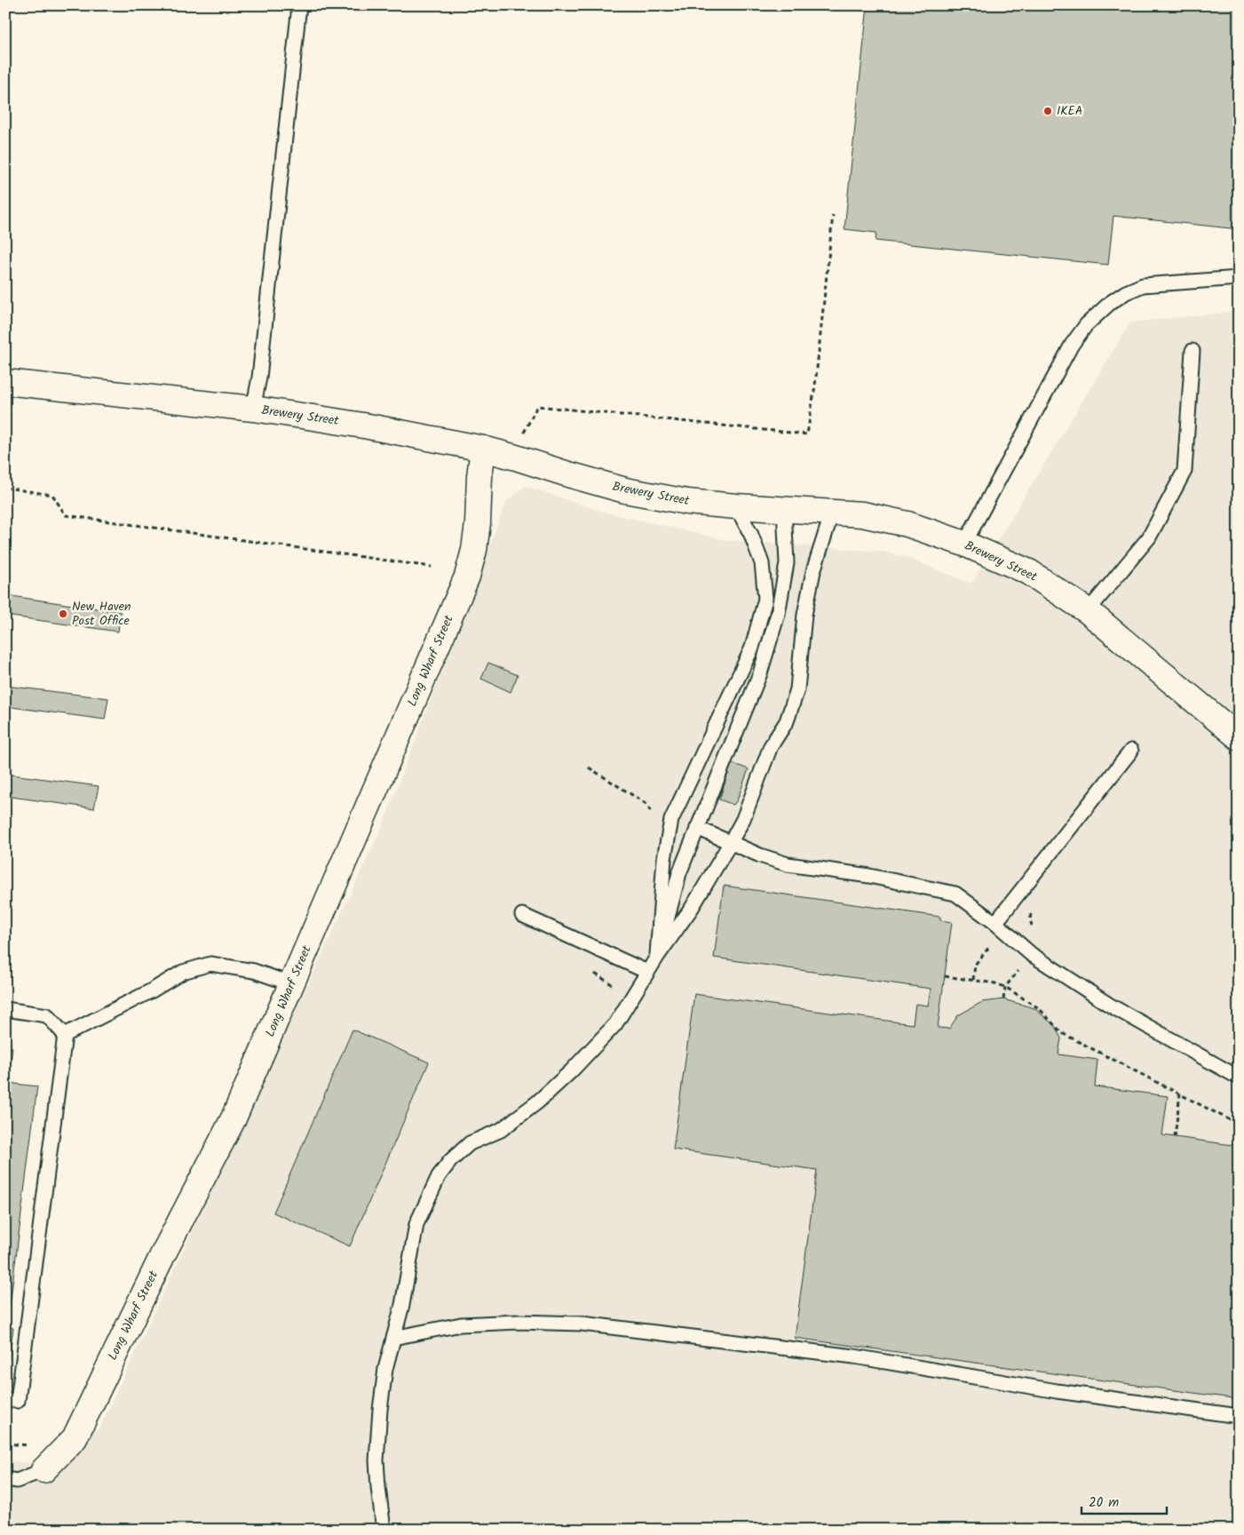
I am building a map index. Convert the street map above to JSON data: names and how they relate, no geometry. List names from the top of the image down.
{
  "streets": {
    "street": ["Brewery Street", "Long Wharf Street"]
  },
  "crossings": [
    ["Brewery Street", "Long Wharf Street"]
  ],
  "places": ["IKEA", "New Haven Post Office"],
  "scale_bar": "20 m"
}
